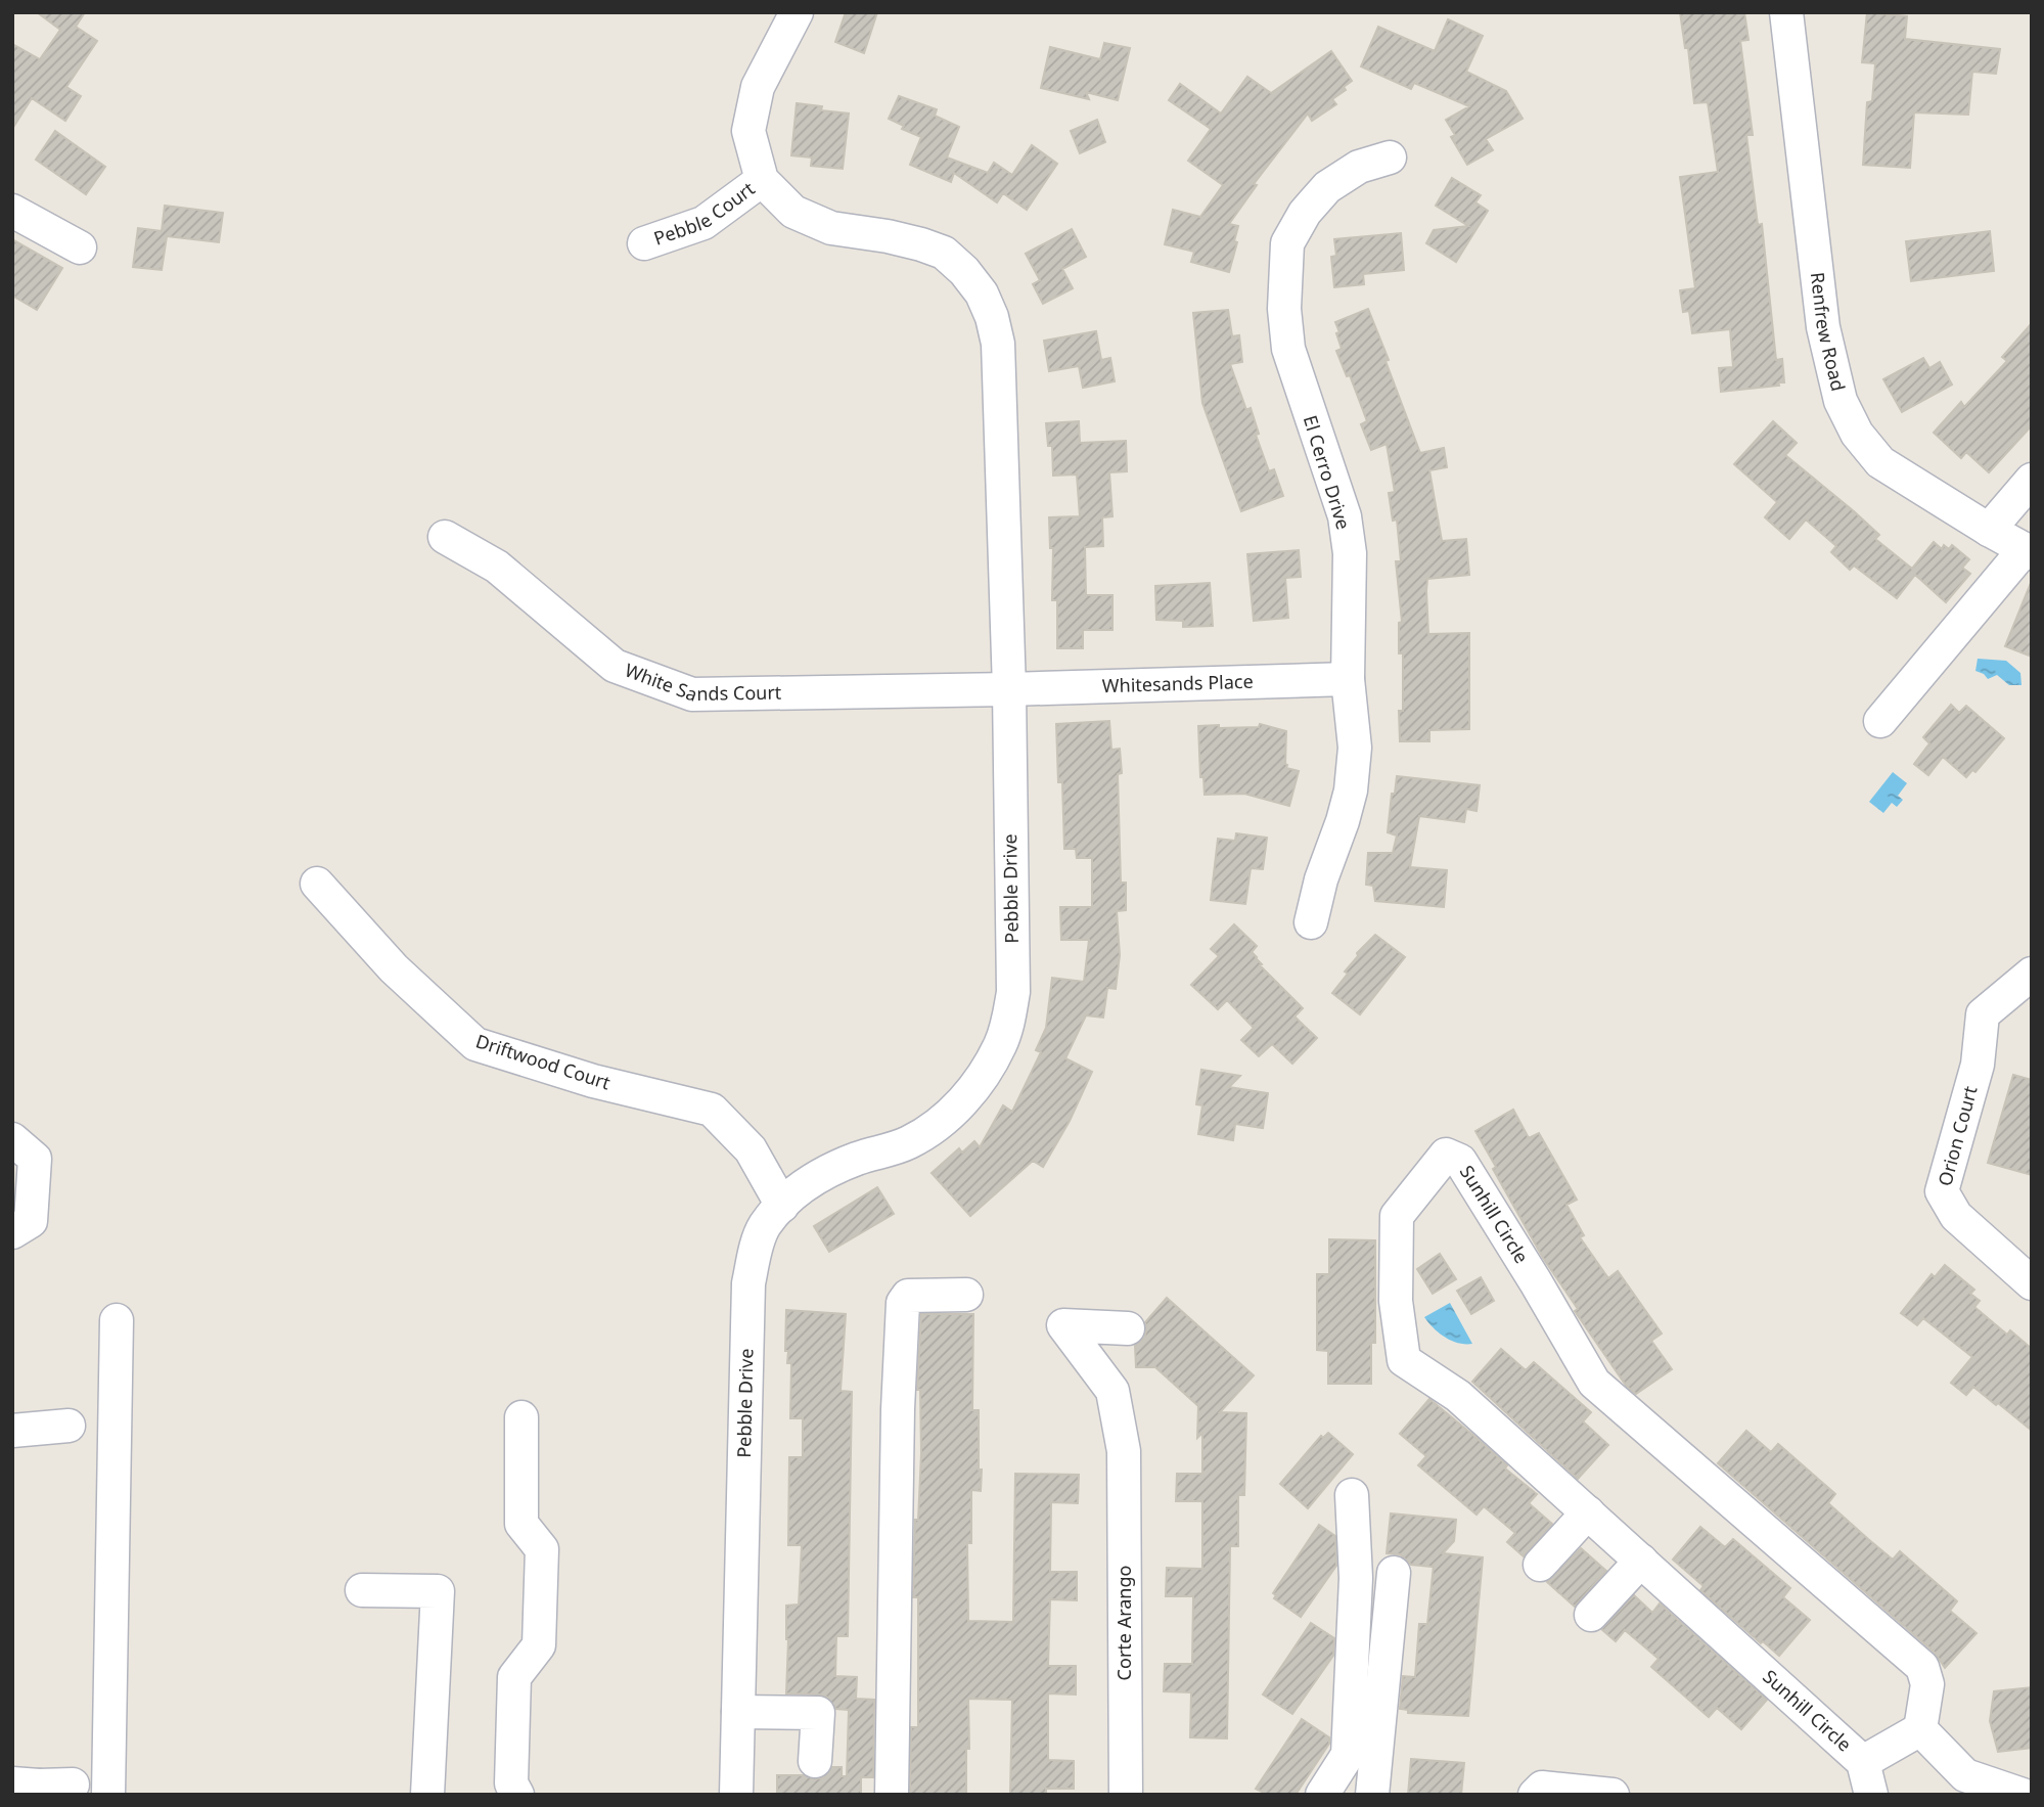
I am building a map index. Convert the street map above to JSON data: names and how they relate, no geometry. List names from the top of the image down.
{
  "streets": {
    "street": [
      "Pebble Court",
      "Renfrew Road",
      "El Cerro Drive",
      "White Sands Court",
      "Whitesands Place",
      "Pebble Drive",
      "Driftwood Court",
      "Orion Court",
      "Sunhill Circle",
      "Corte Arango"
    ]
  },
  "crossings": [
    ["Pebble Court", "Pebble Drive"],
    ["El Cerro Drive", "Whitesands Place"],
    ["White Sands Court", "Whitesands Place"],
    ["White Sands Court", "Pebble Drive"],
    ["Whitesands Place", "Pebble Drive"],
    ["Pebble Drive", "Driftwood Court"]
  ]
}
